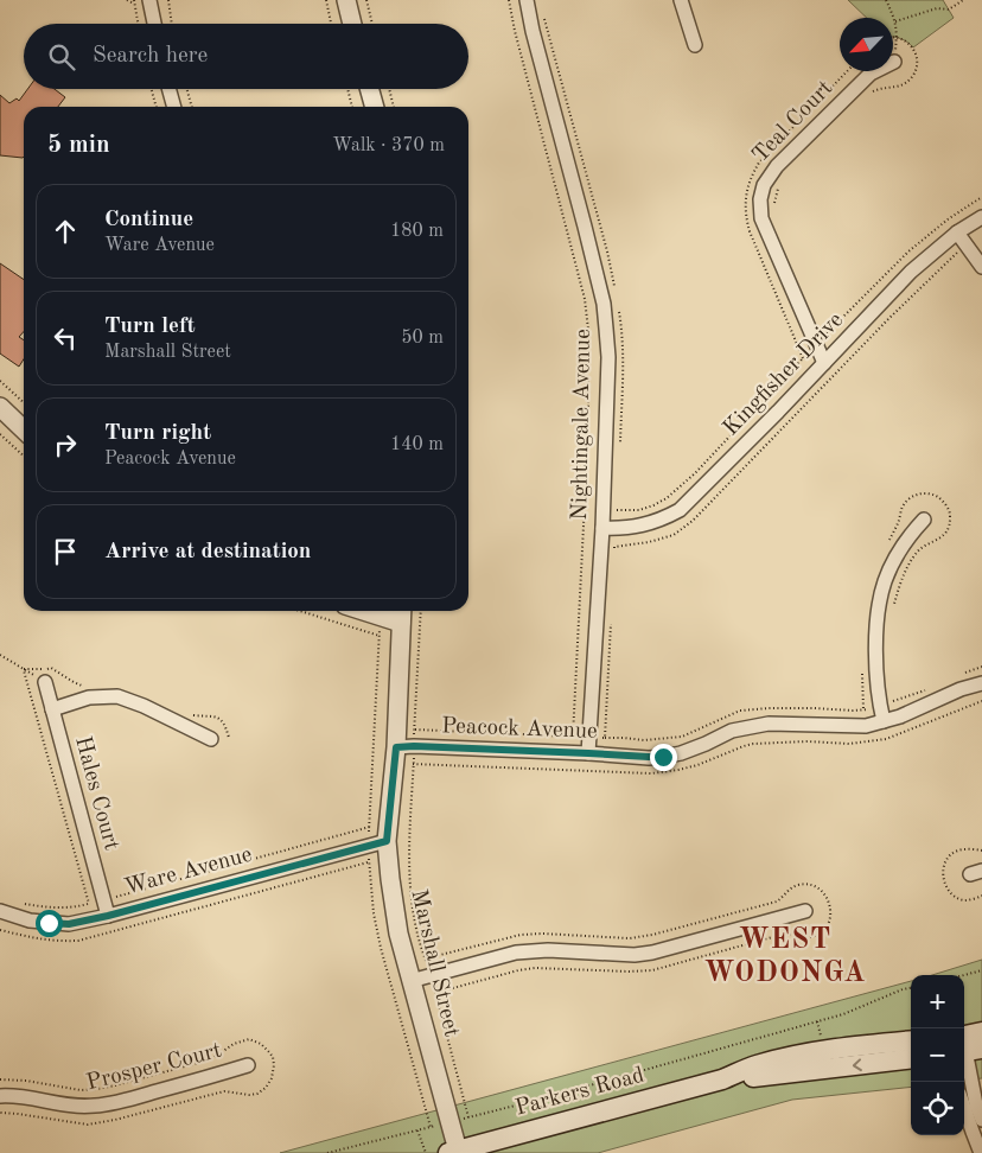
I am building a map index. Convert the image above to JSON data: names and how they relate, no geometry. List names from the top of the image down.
{
  "streets": {
    "main road": ["Parkers Road"],
    "street": [
      "Teal Court",
      "Kingfisher Drive",
      "Nightingale Avenue",
      "Peacock Avenue",
      "Hales Court",
      "Ware Avenue",
      "Marshall Street",
      "Prosper Court"
    ]
  },
  "crossings": [
    ["Teal Court", "Kingfisher Drive"],
    ["Kingfisher Drive", "Nightingale Avenue"],
    ["Nightingale Avenue", "Peacock Avenue"],
    ["Peacock Avenue", "Marshall Street"],
    ["Hales Court", "Ware Avenue"],
    ["Ware Avenue", "Marshall Street"],
    ["Marshall Street", "Parkers Road"]
  ],
  "districts": ["WEST WODONGA"],
  "north": "bottom left",
  "page": {
    "search": "Search here",
    "heading": ["5 min", "Walk · 370 m"],
    "list": [
      ["Continue", "Ware Avenue", "180 m"],
      ["Turn left", "Marshall Street", "50 m"],
      ["Turn right", "Peacock Avenue", "140 m"],
      "Arrive at destination"
    ],
    "map_buttons": ["+", "−"]
  }
}
